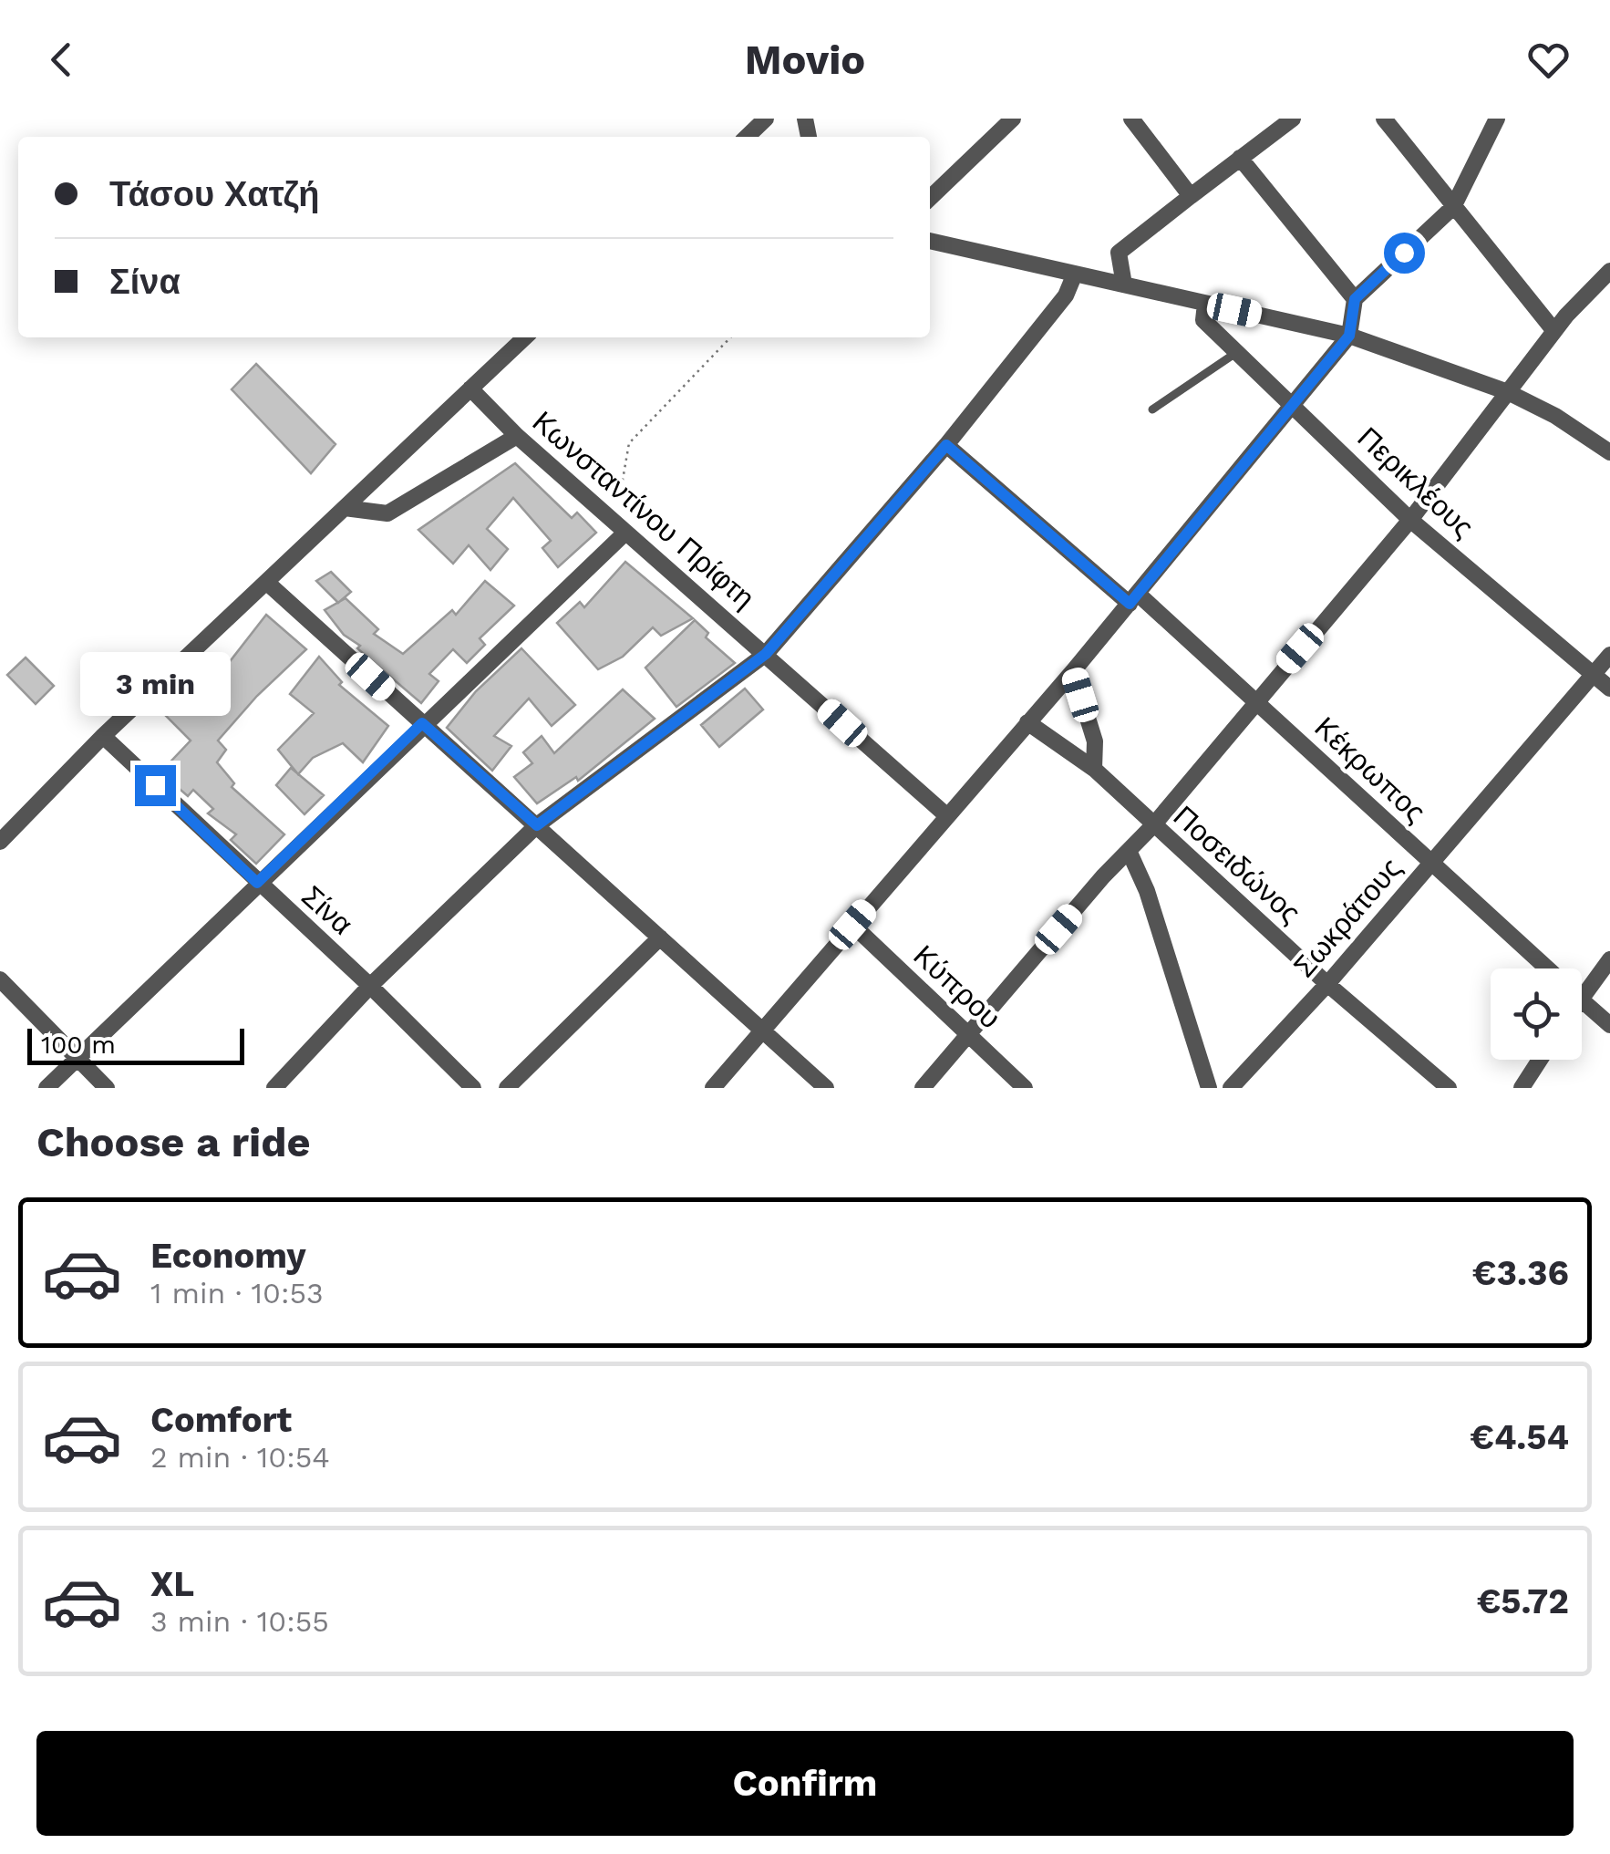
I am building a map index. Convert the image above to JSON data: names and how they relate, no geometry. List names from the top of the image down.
{
  "streets": {
    "street": [
      "Περικλέους",
      "Κωνσταντίνου Πρίφτη",
      "Κέκρωπος",
      "Ποσειδώνος",
      "Σίνα",
      "Σωκράτους",
      "Κύπρου"
    ]
  },
  "crossings": [
    ["Περικλέους", "Σωκράτους"],
    ["Κέκρωπος", "Σωκράτους"],
    ["Ποσειδώνος", "Σωκράτους"]
  ],
  "scale_bar": "100 m",
  "page": {
    "header": "Movio",
    "banner": ["Τάσου Χατζή", "Σίνα"],
    "bubble": "3 min",
    "scale": "100 m",
    "heading": "Choose a ride",
    "list": [
      {
        "name": "Economy",
        "note": "1 min · 10:53",
        "value": "€3.36"
      },
      {
        "name": "Comfort",
        "note": "2 min · 10:54",
        "value": "€4.54"
      },
      {
        "name": "XL",
        "note": "3 min · 10:55",
        "value": "€5.72"
      }
    ],
    "buttons": "Confirm"
  }
}
